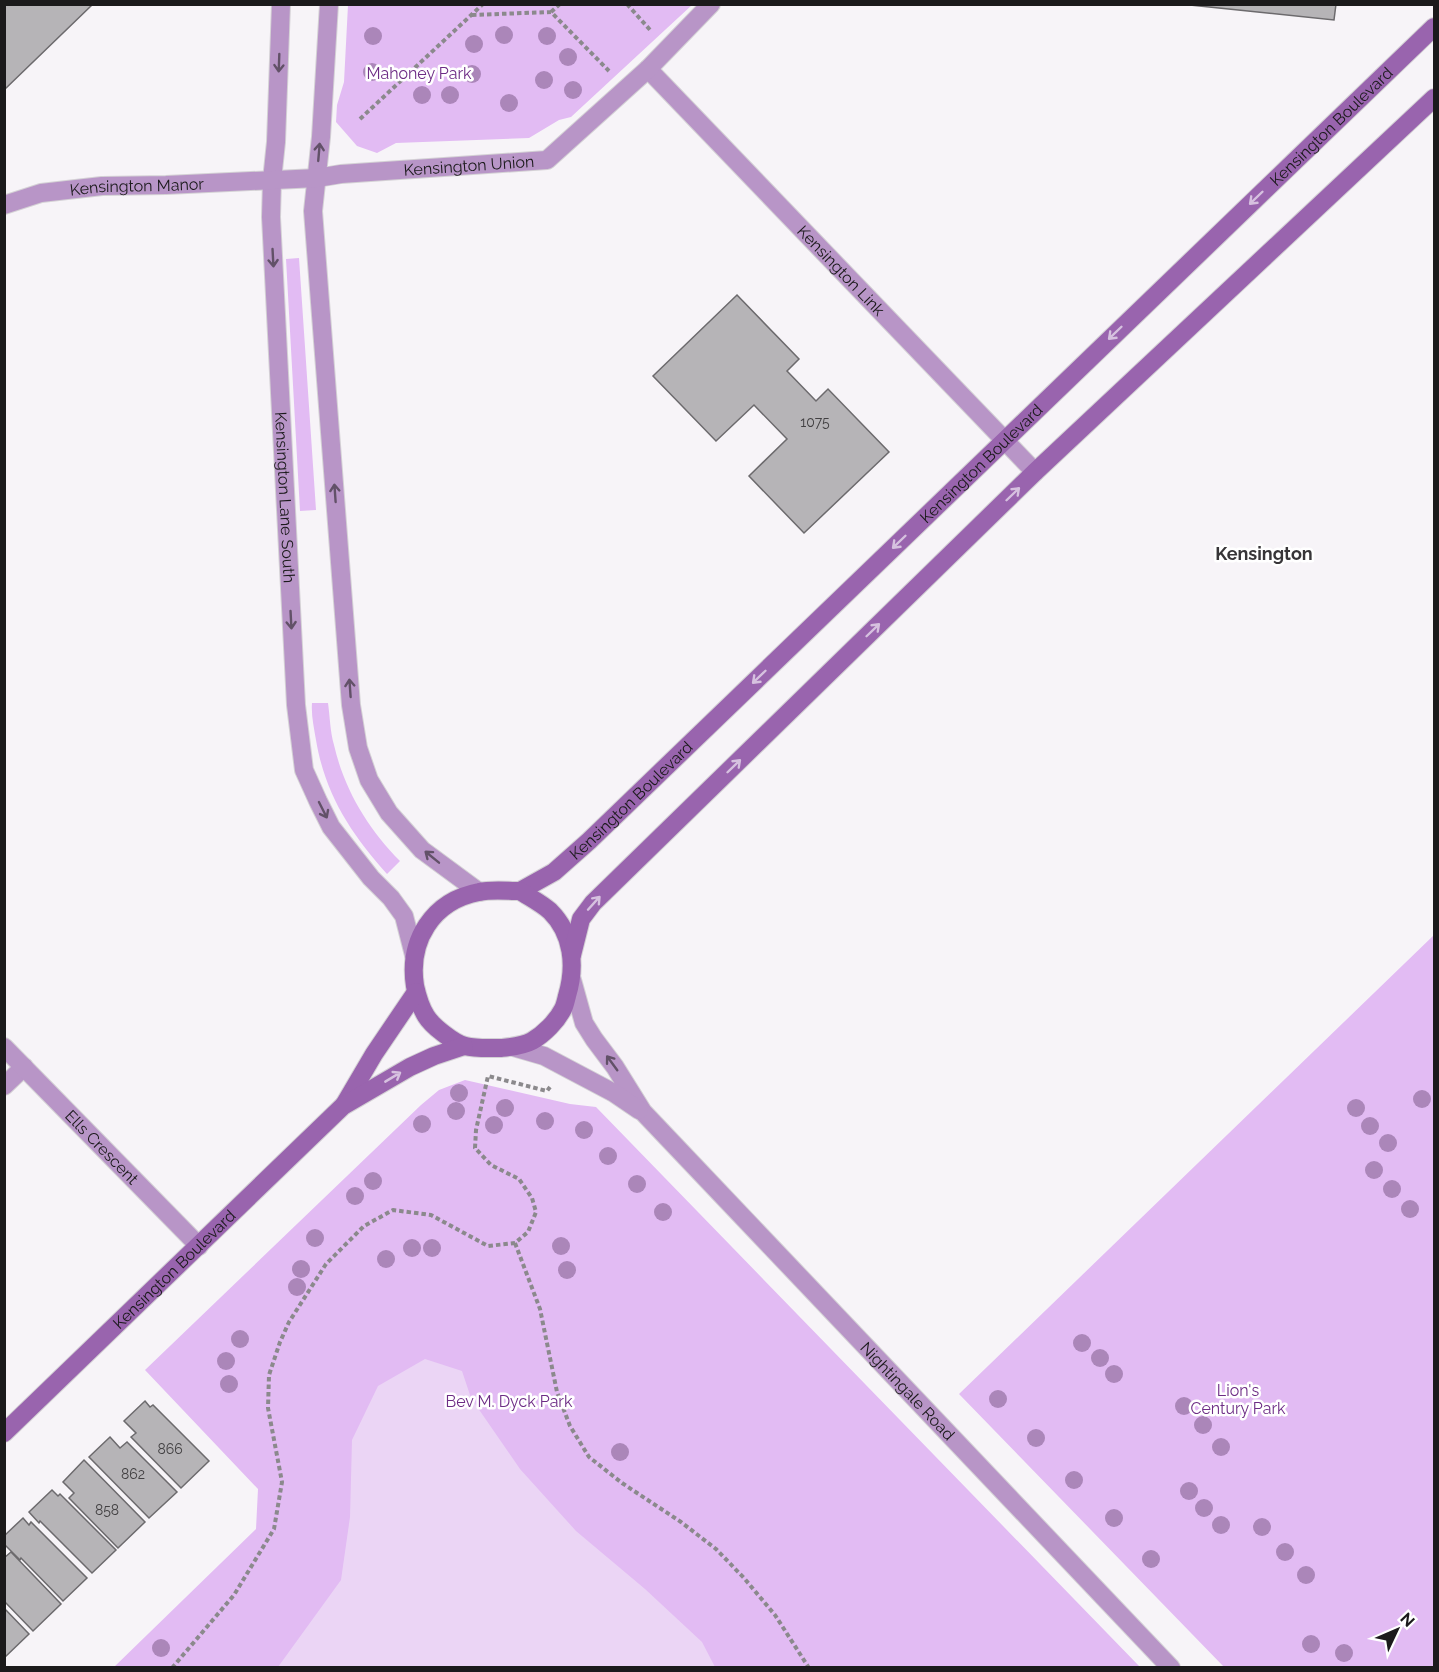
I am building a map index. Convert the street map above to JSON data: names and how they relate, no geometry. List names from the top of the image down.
{
  "streets": {
    "street": [
      "Kensington Boulevard",
      "Kensington Union",
      "Kensington Manor",
      "Kensington Link",
      "Kensington Lane South",
      "Ells Crescent",
      "Nightingale Road"
    ]
  },
  "crossings": [
    ["Kensington Boulevard", "Kensington Link"],
    ["Kensington Boulevard", "Kensington Lane South"],
    ["Kensington Boulevard", "Ells Crescent"],
    ["Kensington Boulevard", "Nightingale Road"],
    ["Kensington Union", "Kensington Manor"],
    ["Kensington Union", "Kensington Link"],
    ["Kensington Union", "Kensington Lane South"],
    ["Kensington Manor", "Kensington Lane South"],
    ["Kensington Lane South", "Nightingale Road"]
  ],
  "districts": ["Kensington"],
  "parks": ["Mahoney Park", "Lion's Century Park", "Bev M. Dyck Park"],
  "house_numbers": [
    "1075",
    "866",
    "862",
    "858"
  ],
  "north": "top right"
}
